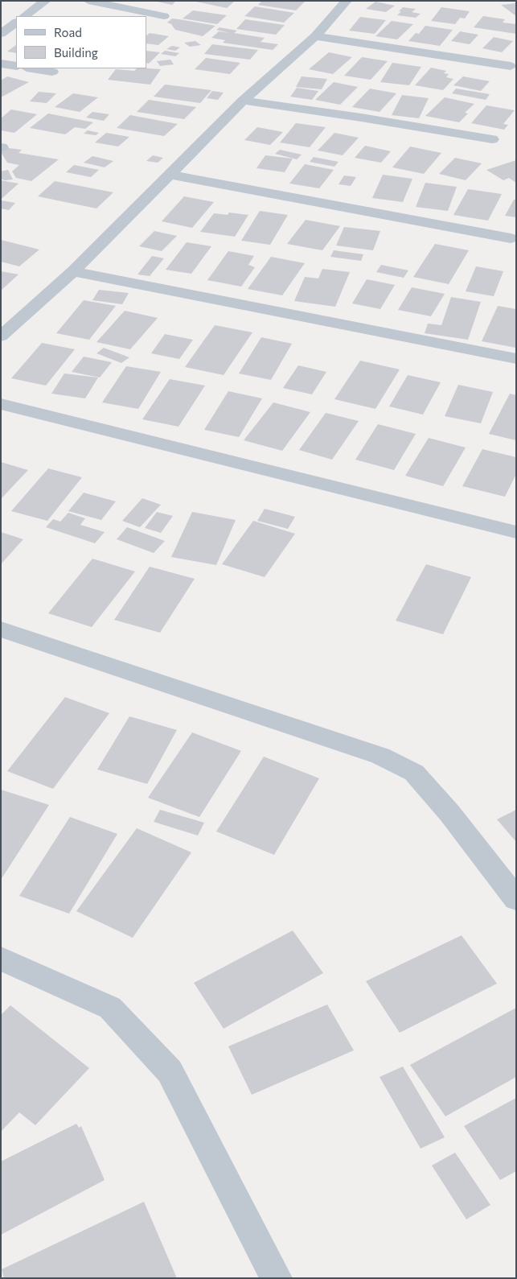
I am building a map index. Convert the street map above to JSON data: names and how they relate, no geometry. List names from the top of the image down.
{
  "legend": ["Road", "Building"]
}
